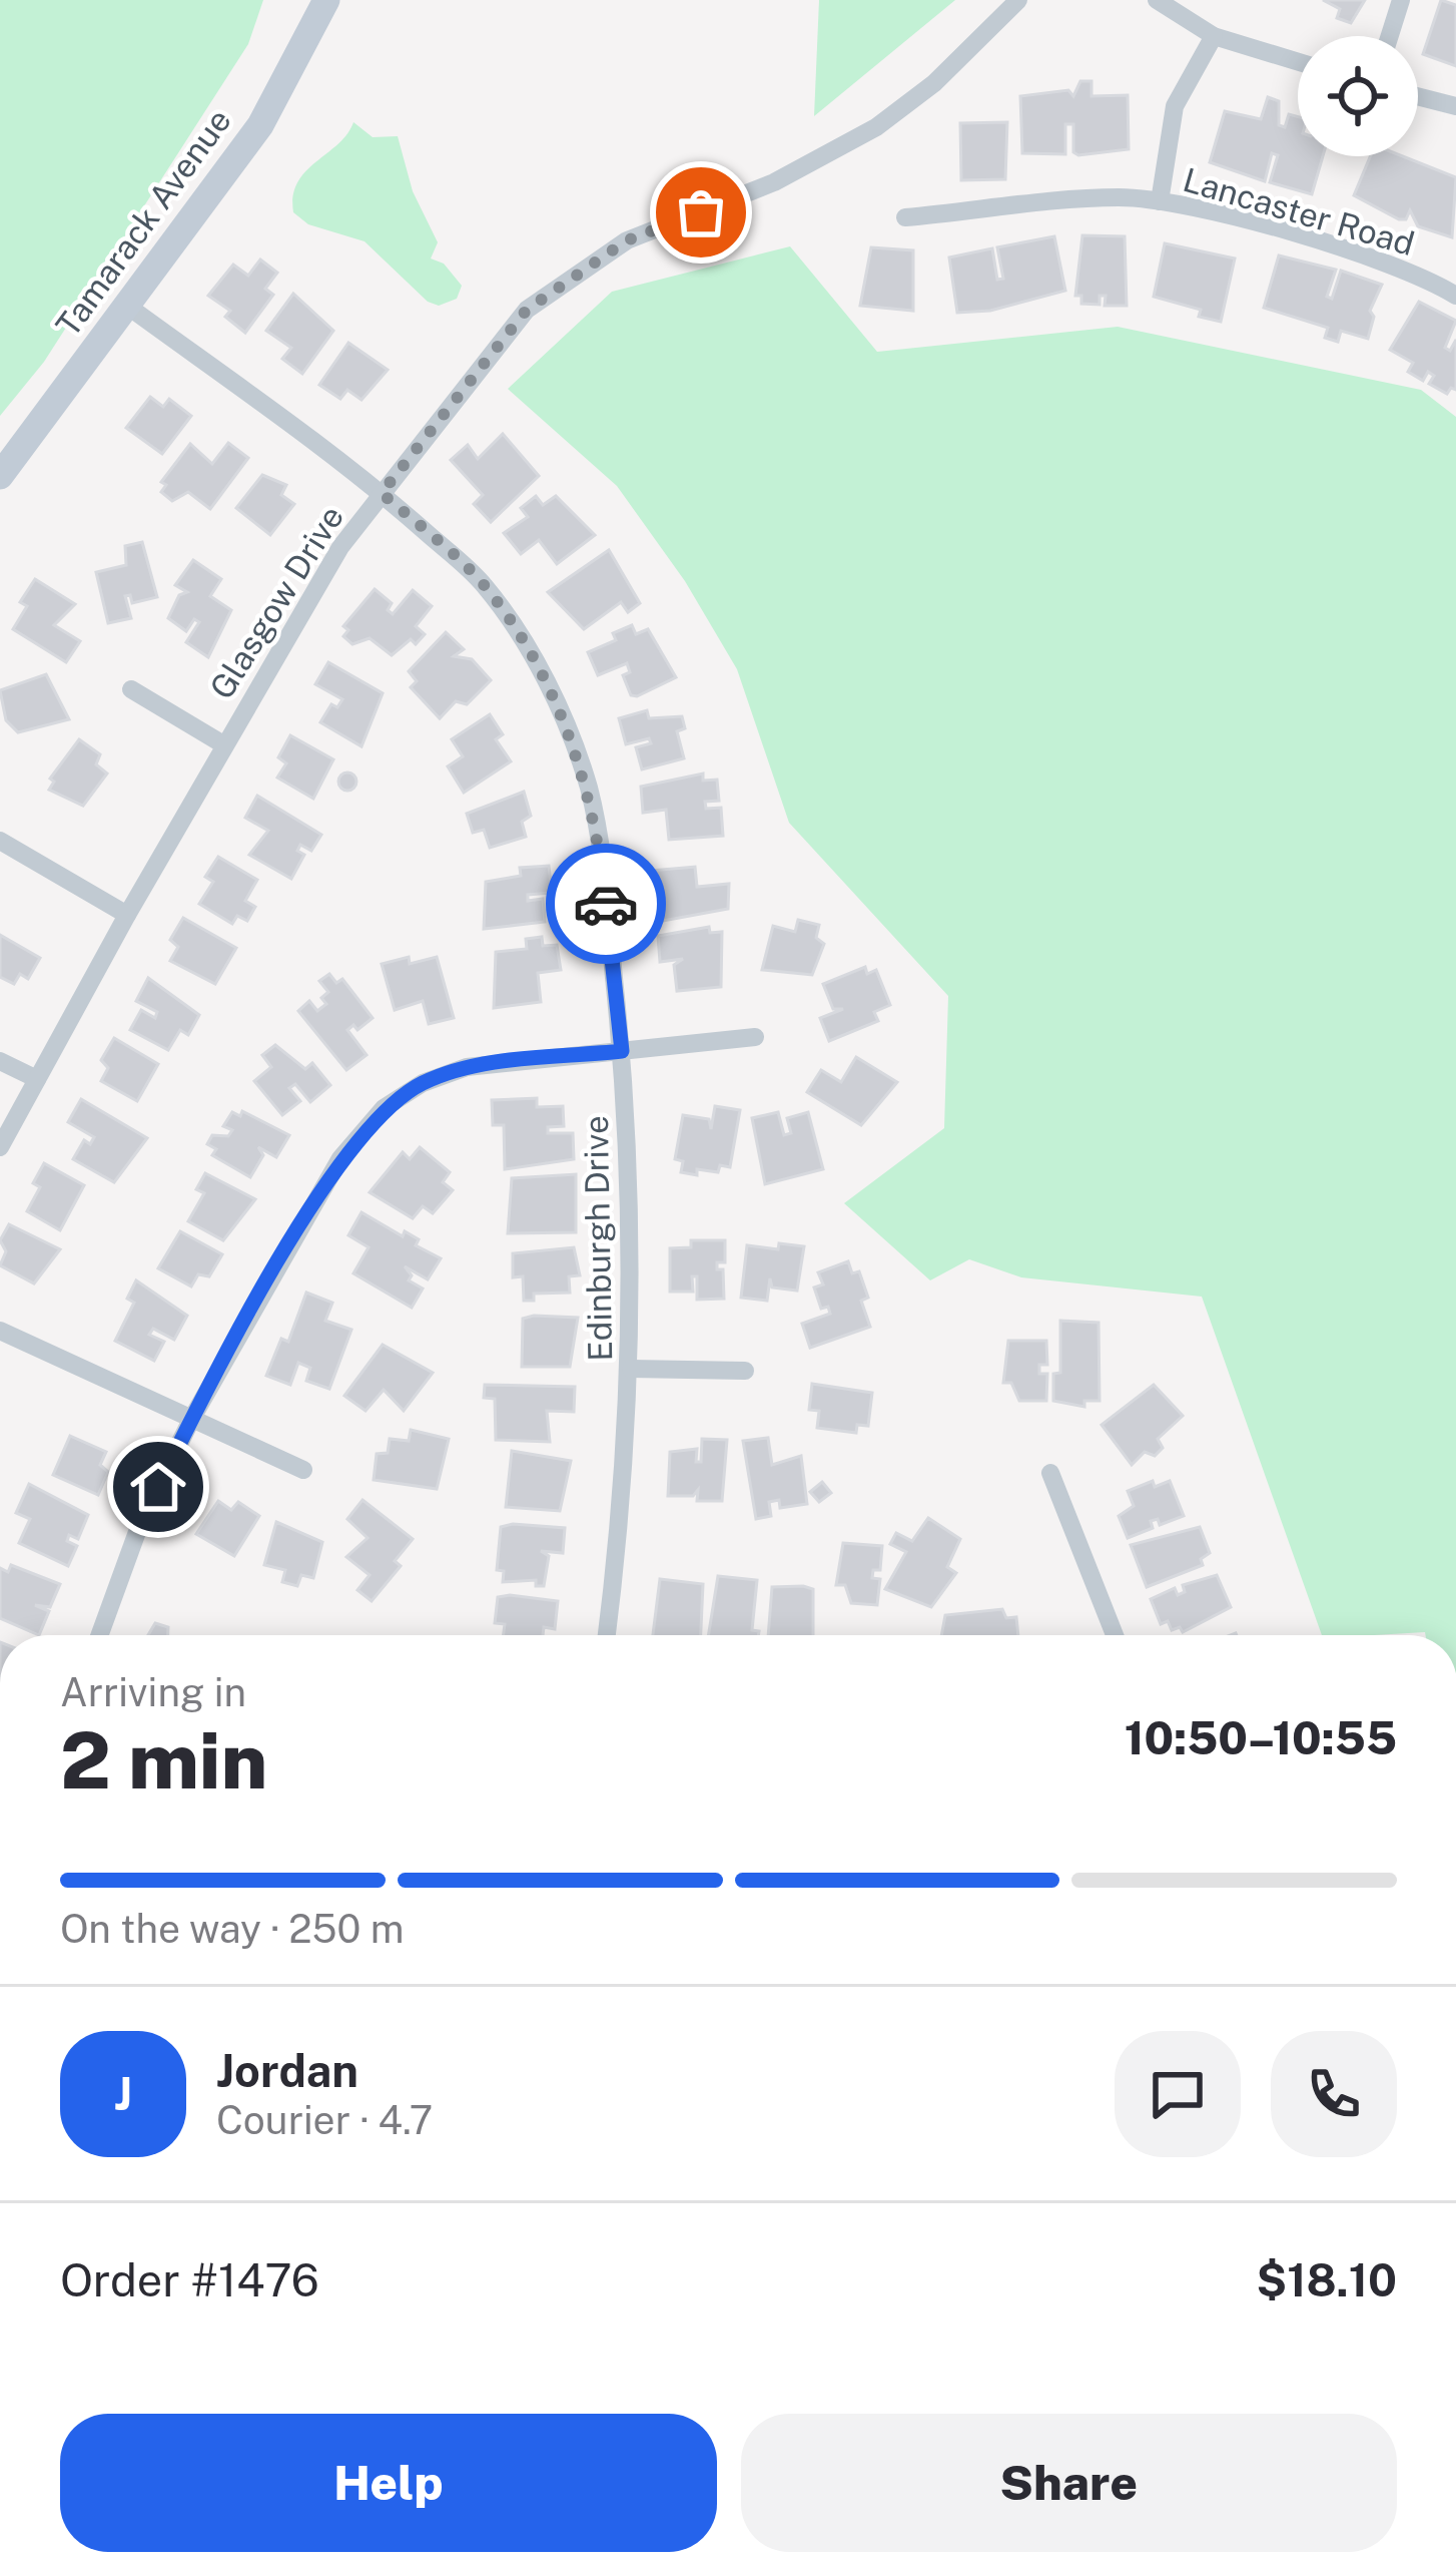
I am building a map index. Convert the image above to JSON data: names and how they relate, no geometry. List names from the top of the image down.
{
  "streets": {
    "main road": ["Tamarack Avenue"],
    "street": ["Lancaster Road", "Glasgow Drive", "Edinburgh Drive"]
  },
  "crossings": [
    ["Tamarack Avenue", "Edinburgh Drive"],
    ["Glasgow Drive", "Edinburgh Drive"]
  ],
  "page": {
    "heading": ["2 min", "Arriving in", "10:50–10:55"],
    "panel": [
      "Jordan",
      "Courier · 4.7",
      "Order #1476",
      "$18.10"
    ],
    "bar": "On the way · 250 m",
    "round": "J",
    "buttons": ["Help", "Share"]
  }
}
